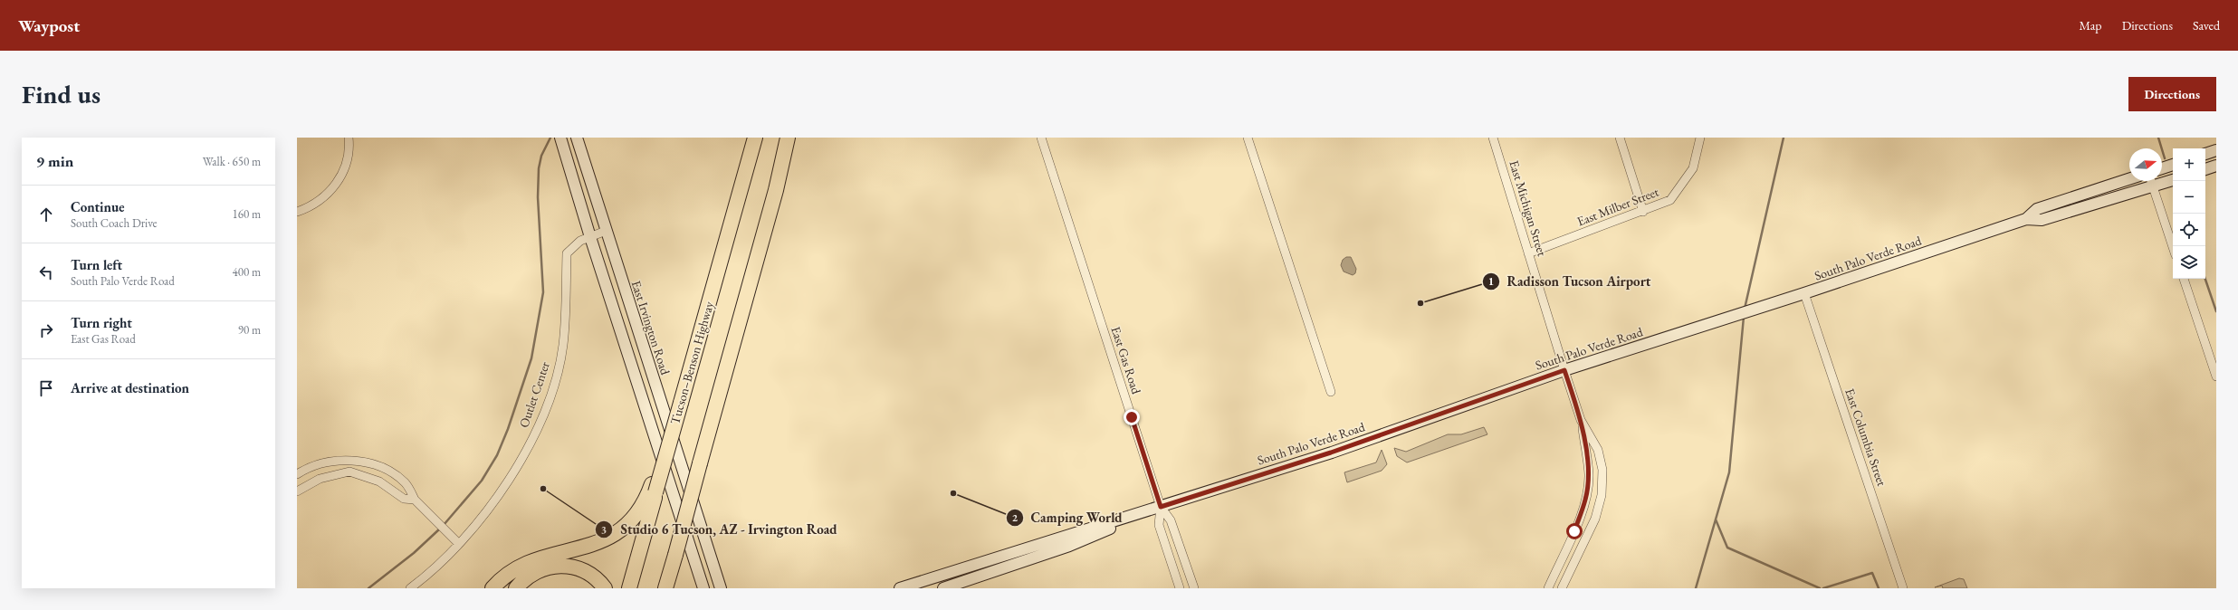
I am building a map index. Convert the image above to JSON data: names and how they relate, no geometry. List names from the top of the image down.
{
  "streets": {
    "highway": ["Tucson–Benson Highway"],
    "main road": ["South Palo Verde Road", "East Irvington Road"],
    "street": [
      "East Milber Street",
      "East Michigan Street",
      "East Gas Road",
      "Outlet Center",
      "East Columbia Street"
    ]
  },
  "crossings": [
    ["East Milber Street", "East Michigan Street"],
    ["East Michigan Street", "South Palo Verde Road"],
    ["South Palo Verde Road", "East Gas Road"],
    ["South Palo Verde Road", "East Columbia Street"],
    ["East Irvington Road", "Outlet Center"]
  ],
  "places": ["Radisson Tucson Airport", "Studio 6 Tucson, AZ - Irvington Road", "Camping World"],
  "north": "right",
  "page": {
    "header": "Waypost",
    "nav": ["Map", "Directions", "Saved"],
    "buttons": "Directions",
    "title": "Find us",
    "heading": ["9 min", "Walk · 650 m"],
    "map_buttons": ["+", "−"],
    "list": [
      ["Continue", "South Coach Drive", "160 m"],
      ["Turn left", "South Palo Verde Road", "400 m"],
      ["Turn right", "East Gas Road", "90 m"],
      "Arrive at destination"
    ]
  }
}
